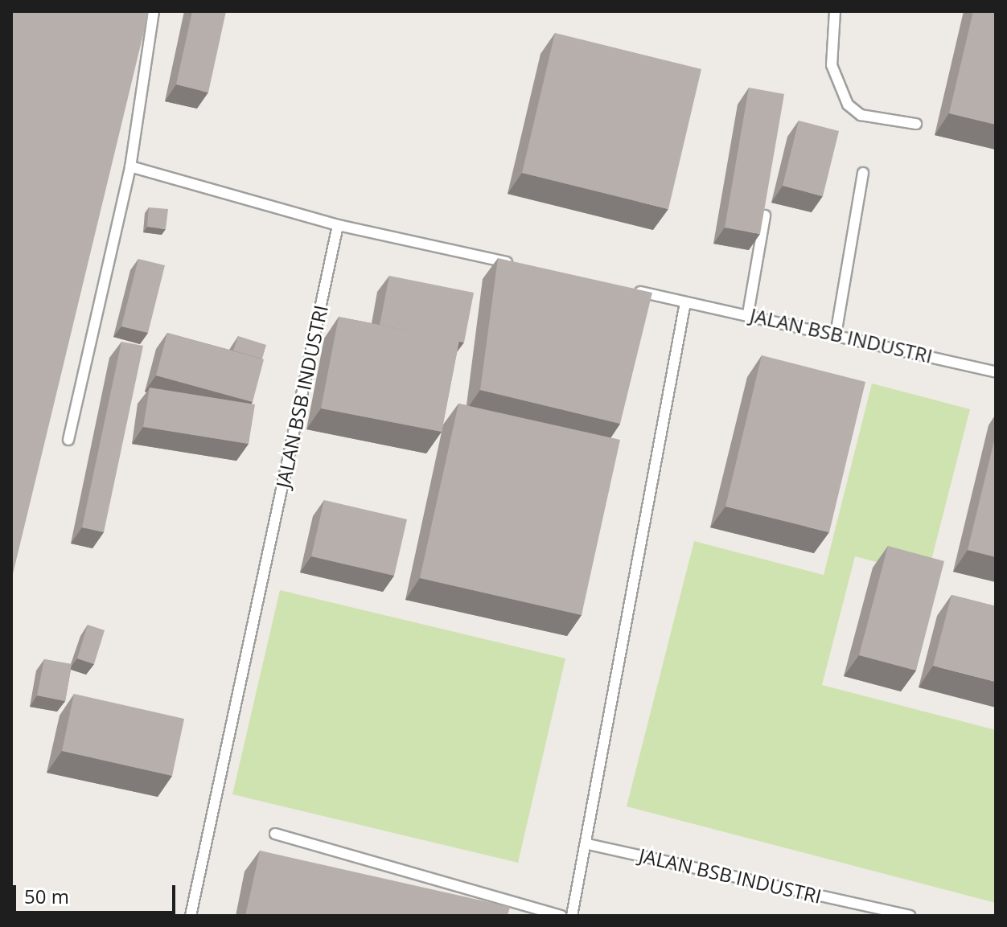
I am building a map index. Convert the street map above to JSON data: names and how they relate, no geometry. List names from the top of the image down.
{
  "streets": {
    "lane": ["JALAN BSB INDUSTRI"]
  },
  "scale_bar": "50 m"
}
